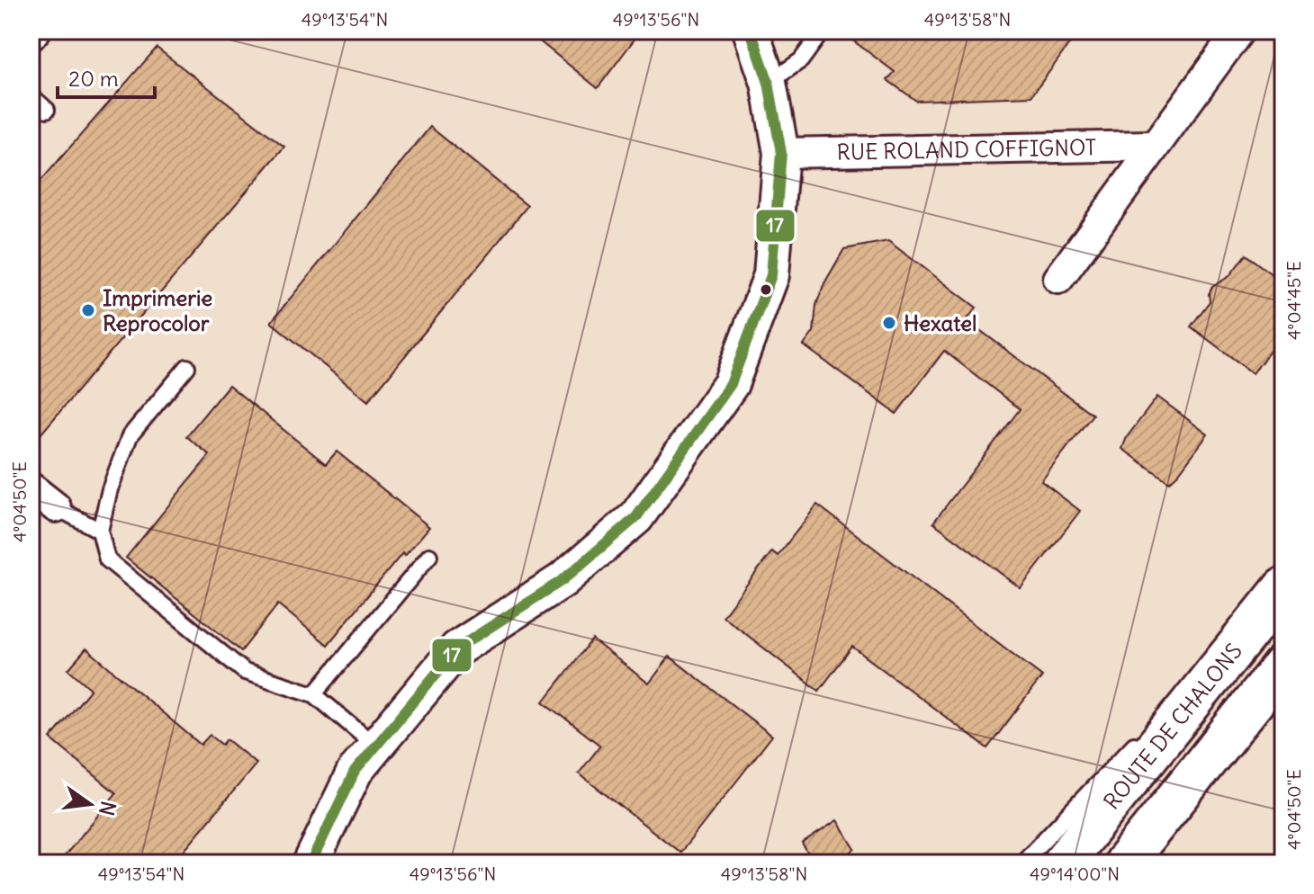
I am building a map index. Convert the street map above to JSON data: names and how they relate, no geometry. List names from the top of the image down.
{
  "streets": {
    "main road": ["ROUTE DE CHALONS"],
    "street": ["RUE ROLAND COFFIGNOT"]
  },
  "places": ["Imprimerie Reprocolor", "Hexatel"],
  "lines": ["transit line 17"],
  "scale_bar": "20 m",
  "north": "right",
  "coordinates": [
    "49°13'54\"N",
    "49°13'56\"N",
    "49°13'58\"N",
    "4°04'45\"E",
    "4°04'50\"E",
    "49°14'00\"N"
  ]
}
